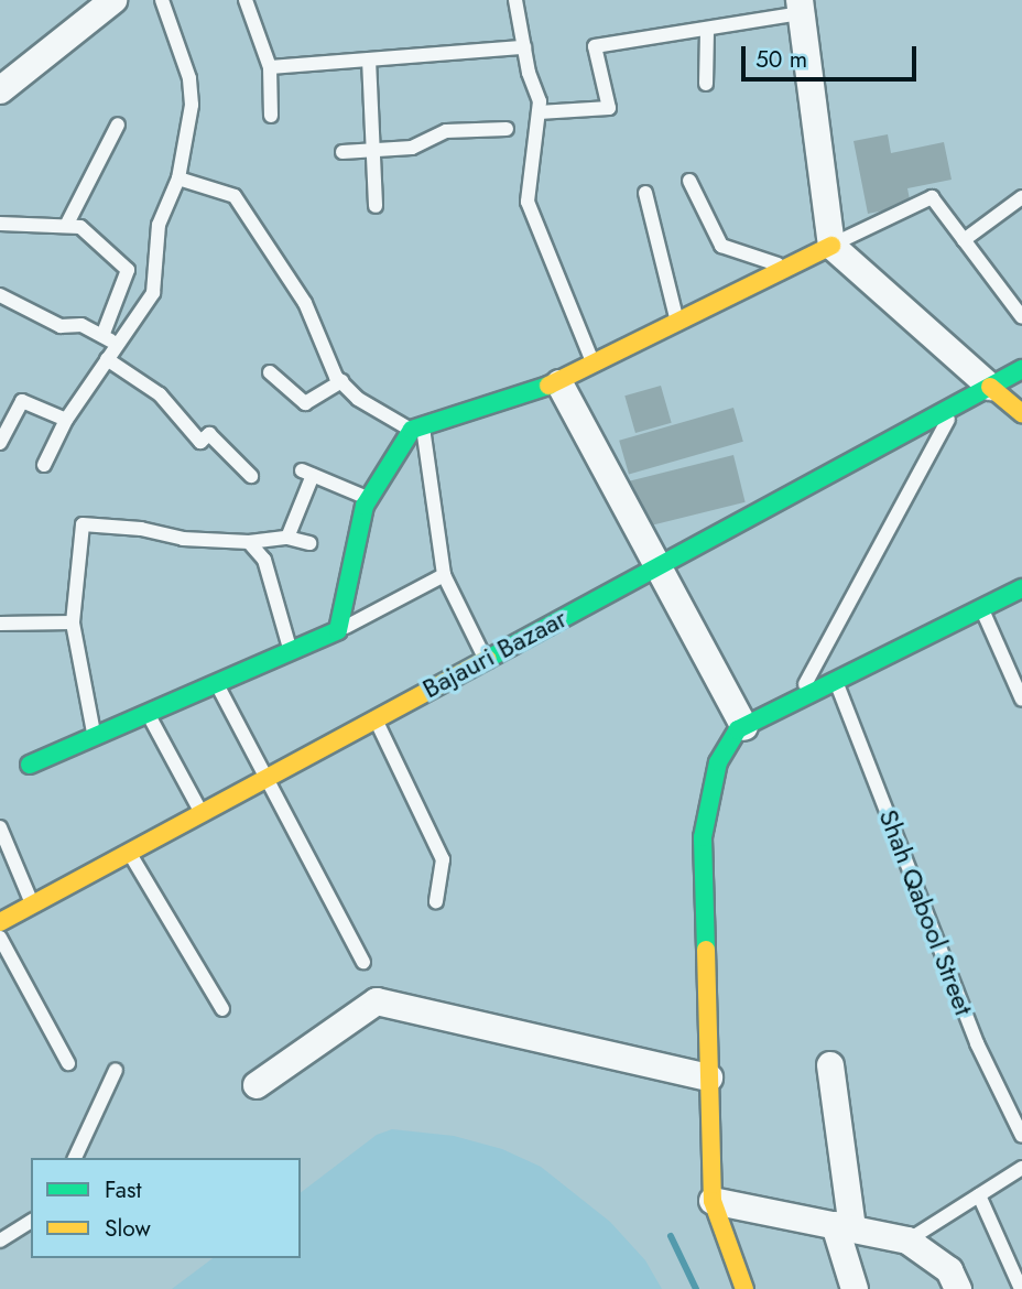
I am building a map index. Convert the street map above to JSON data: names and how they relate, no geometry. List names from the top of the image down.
{
  "streets": {
    "street": ["Bajauri Bazaar"],
    "lane": ["Shah Qabool Street"]
  },
  "legend": ["Fast", "Slow"],
  "scale_bar": "50 m"
}
